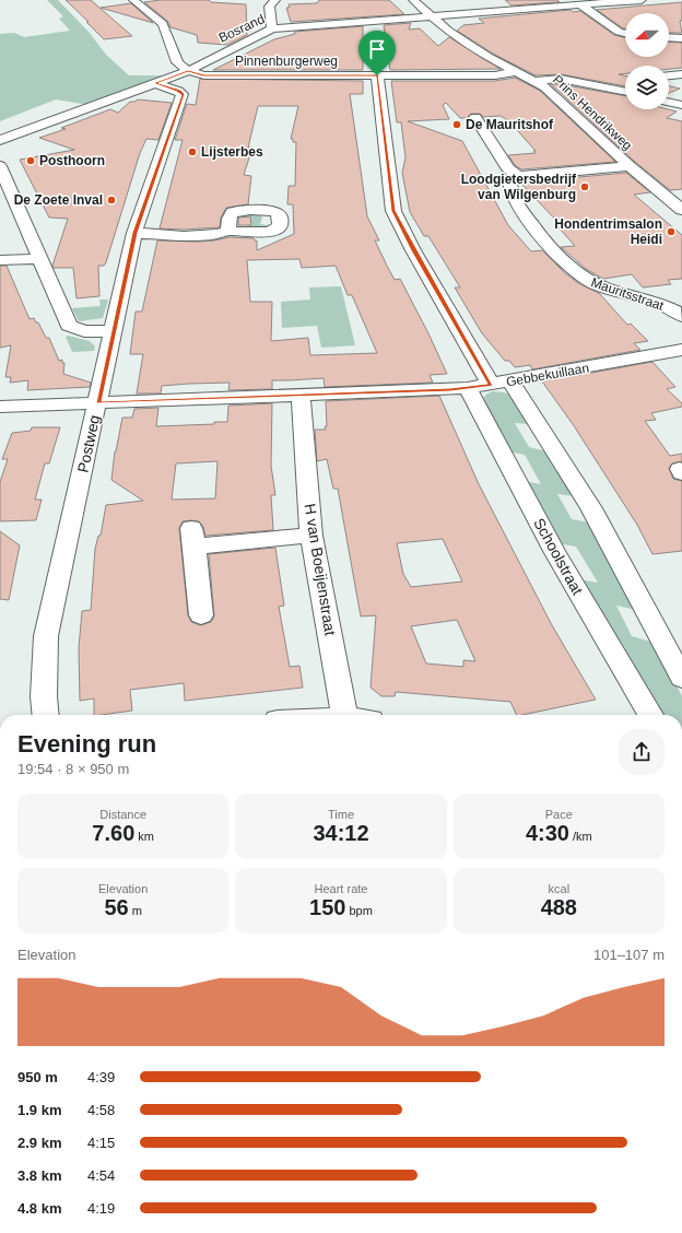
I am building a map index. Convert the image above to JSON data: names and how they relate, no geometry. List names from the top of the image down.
{
  "streets": {
    "street": [
      "Bosrand",
      "Pinnenburgerweg",
      "Prins Hendrikweg",
      "Mauritsstraat",
      "Gebbekuillaan",
      "Postweg",
      "Schoolstraat",
      "H van Boeijenstraat"
    ]
  },
  "crossings": [
    ["Bosrand", "Pinnenburgerweg"],
    ["Bosrand", "Prins Hendrikweg"],
    ["Bosrand", "Postweg"],
    ["Pinnenburgerweg", "Prins Hendrikweg"],
    ["Gebbekuillaan", "Postweg"],
    ["Gebbekuillaan", "Schoolstraat"],
    ["Gebbekuillaan", "H van Boeijenstraat"]
  ],
  "places": [
    "De Mauritshof",
    "Lijsterbes",
    "Posthoorn",
    "Loodgietersbedrijf van Wilgenburg",
    "De Zoete Inval",
    "Hondentrimsalon Heidi"
  ],
  "north": "left",
  "page": {
    "heading": ["Evening run", "19:54 · 8 × 950 m"],
    "stats": [
      ["Distance", "7.60 km"],
      ["Time", "34:12"],
      ["Pace", "4:30 /km"],
      ["Elevation", "56 m"],
      ["Heart rate", "150 bpm"],
      ["kcal", "488"]
    ],
    "chart": ["Elevation", "101–107 m"],
    "list": [
      {
        "name": "950 m",
        "note": "4:39"
      },
      {
        "name": "1.9 km",
        "note": "4:58"
      },
      {
        "name": "2.9 km",
        "note": "4:15"
      },
      {
        "name": "3.8 km",
        "note": "4:54"
      },
      {
        "name": "4.8 km",
        "note": "4:19"
      }
    ]
  }
}
